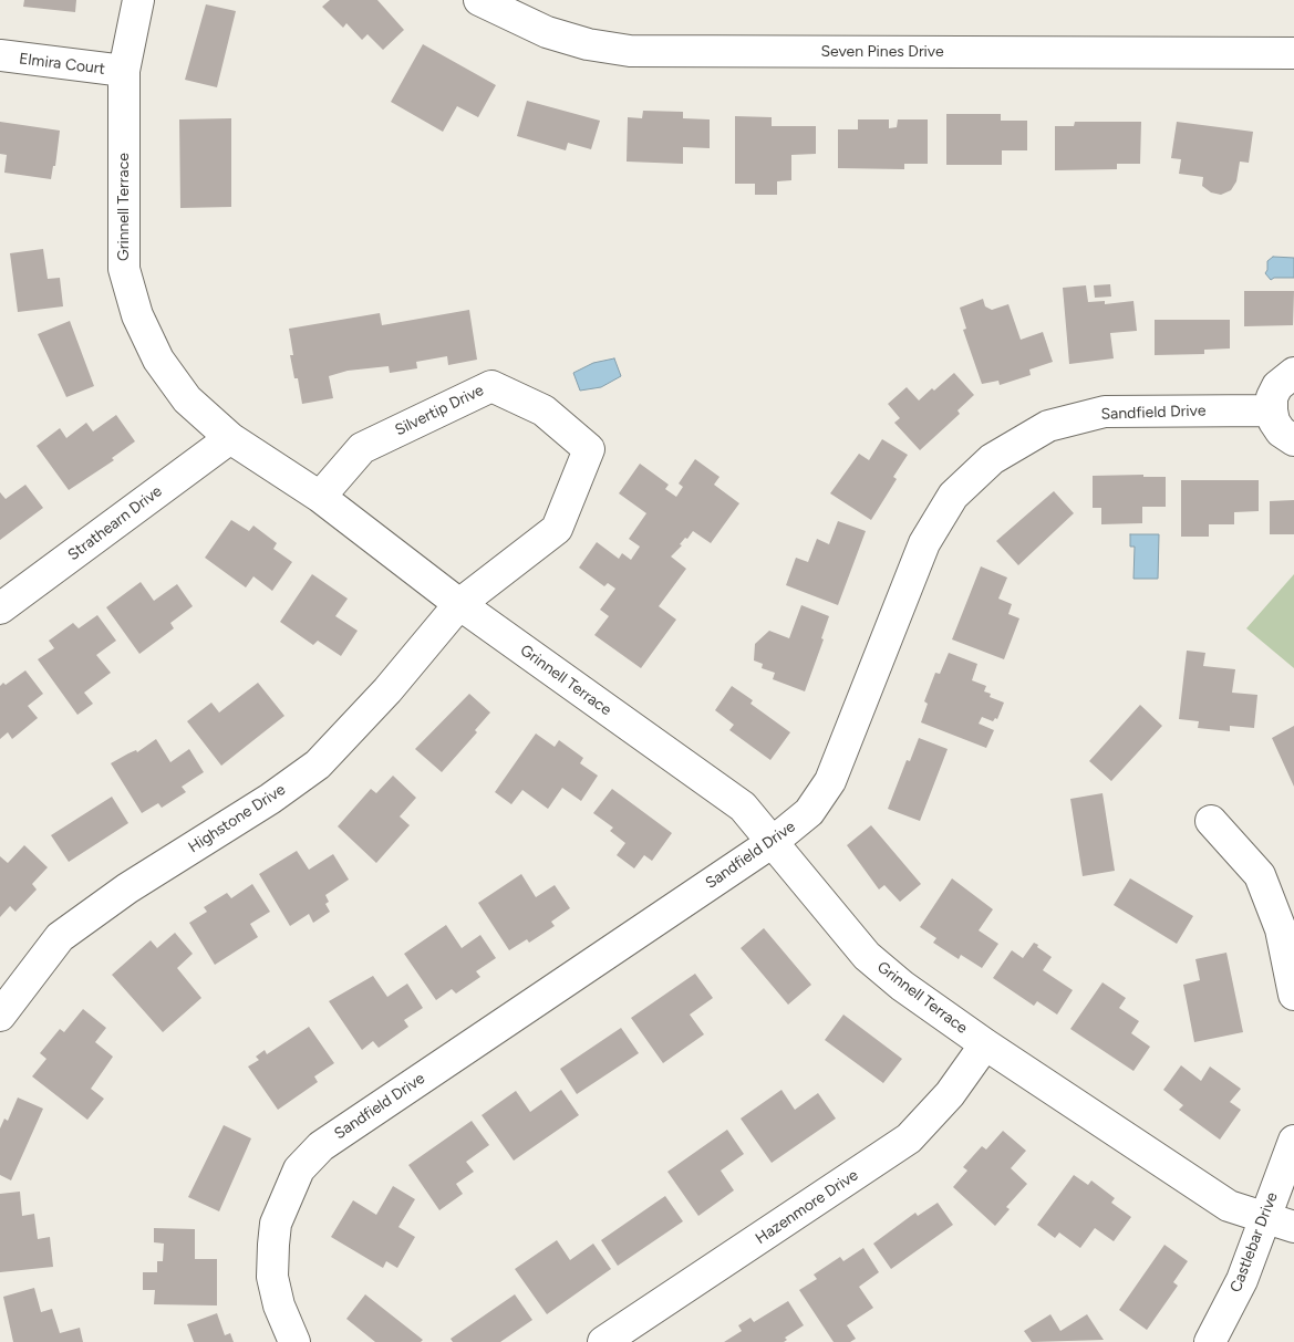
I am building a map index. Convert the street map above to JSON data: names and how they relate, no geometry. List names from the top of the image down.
{
  "streets": {
    "street": [
      "Seven Pines Drive",
      "Elmira Court",
      "Grinnell Terrace",
      "Silvertip Drive",
      "Sandfield Drive",
      "Strathearn Drive",
      "Highstone Drive",
      "Hazenmore Drive",
      "Castlebar Drive"
    ]
  },
  "crossings": [
    ["Elmira Court", "Grinnell Terrace"],
    ["Grinnell Terrace", "Silvertip Drive"],
    ["Grinnell Terrace", "Sandfield Drive"],
    ["Grinnell Terrace", "Strathearn Drive"],
    ["Grinnell Terrace", "Highstone Drive"],
    ["Grinnell Terrace", "Hazenmore Drive"],
    ["Grinnell Terrace", "Castlebar Drive"],
    ["Silvertip Drive", "Highstone Drive"]
  ]
}
